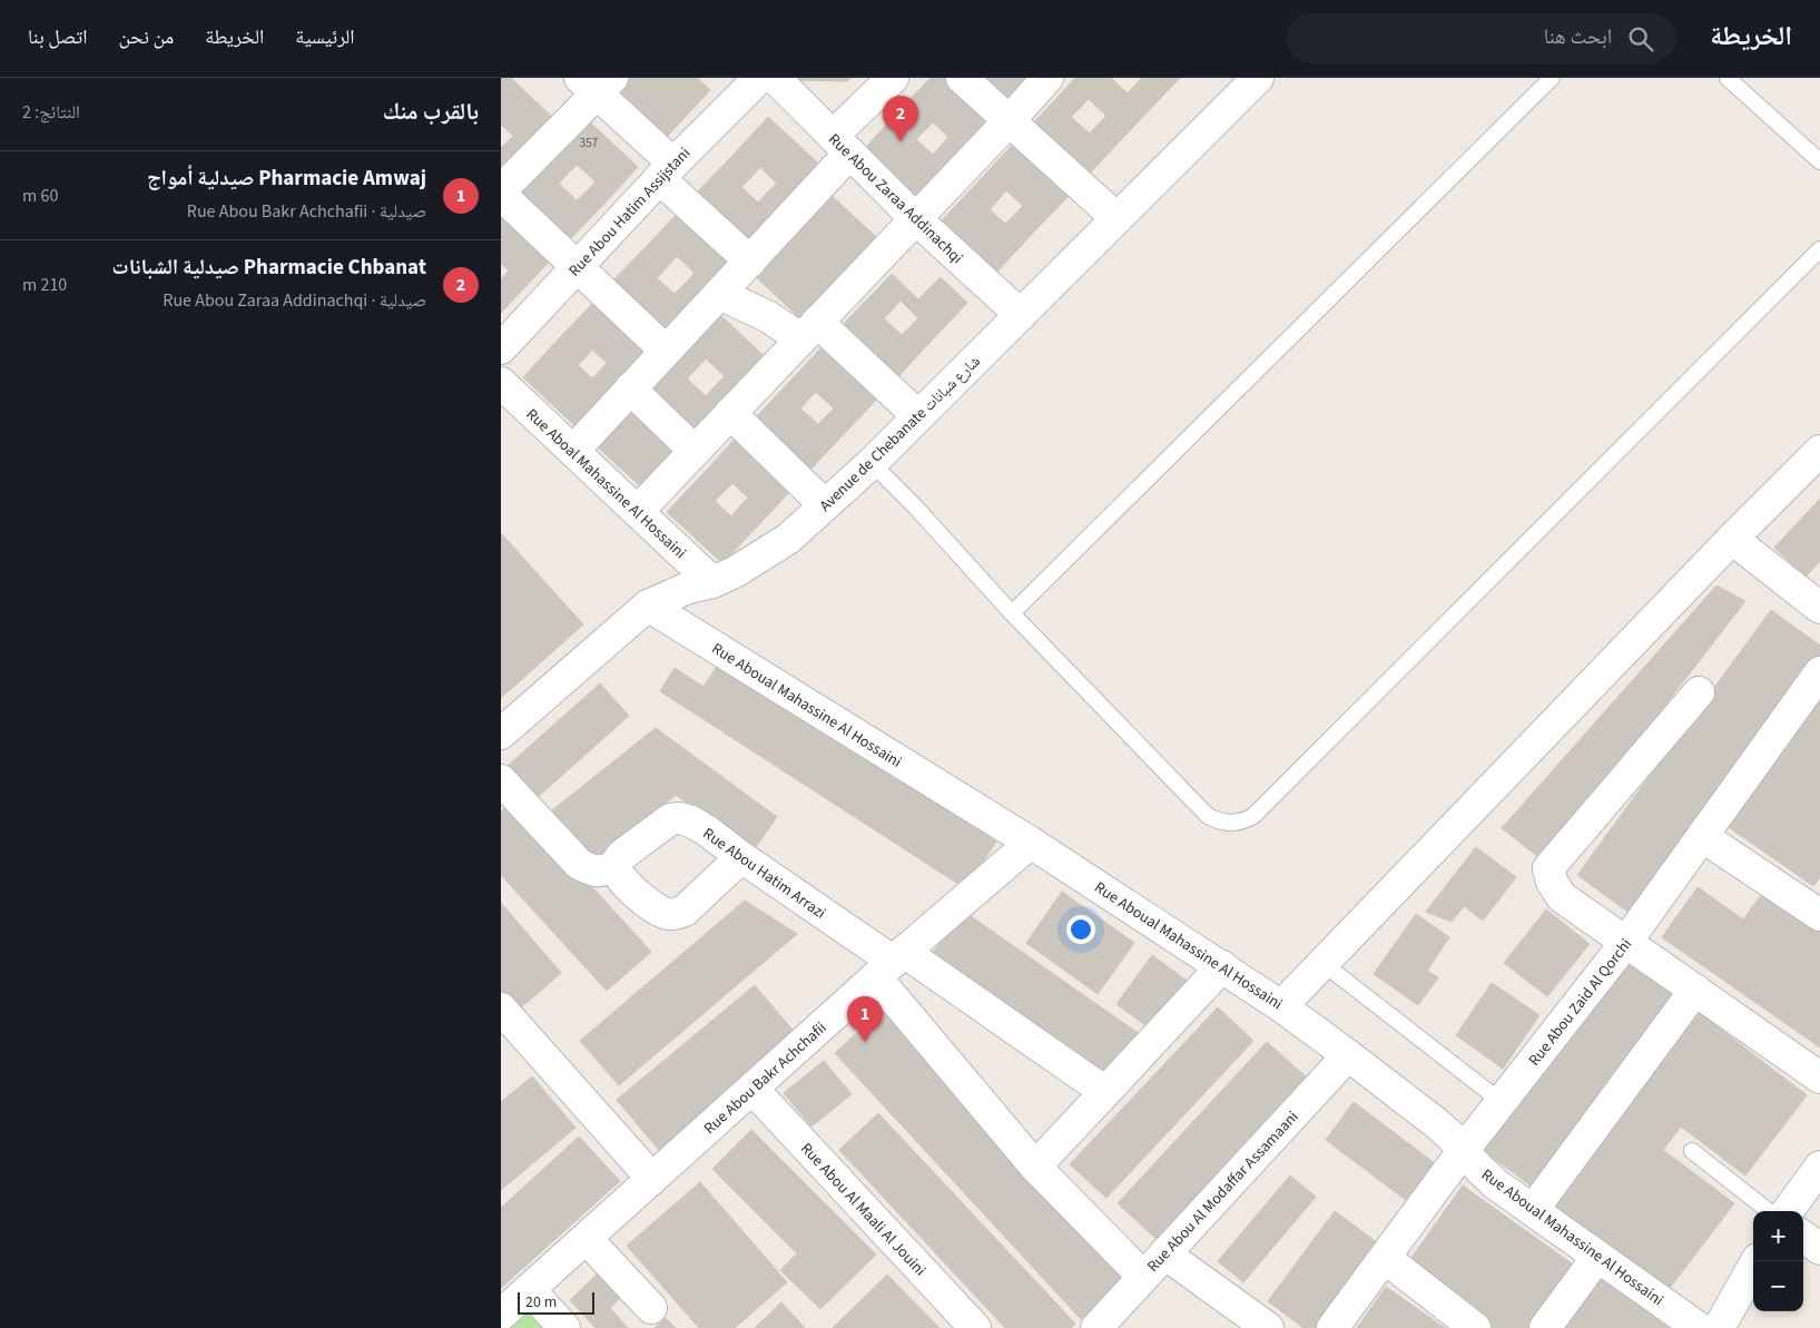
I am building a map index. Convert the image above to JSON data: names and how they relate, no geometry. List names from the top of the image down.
{
  "streets": {
    "street": [
      "Rue Abou Zaraa Addinachqi",
      "Rue Abou Hatim Assijstani",
      "Avenue de Chebanate شارع شبانات",
      "Rue Aboal Mahassine Al Hossaini",
      "Rue Aboual Mahassine Al Hossaini",
      "Rue Abou Hatim Arrazi",
      "Rue Abou Zaid Al Qorchi",
      "Rue Abou Bakr Achchafii",
      "Rue Abou Al Modaffar Assamaani",
      "Rue Abou Al Maali Al Jouini"
    ]
  },
  "crossings": [
    ["Rue Abou Zaraa Addinachqi", "Avenue de Chebanate شارع شبانات"],
    ["Avenue de Chebanate شارع شبانات", "Rue Aboal Mahassine Al Hossaini"],
    ["Avenue de Chebanate شارع شبانات", "Rue Aboual Mahassine Al Hossaini"],
    ["Rue Aboual Mahassine Al Hossaini", "Rue Abou Zaid Al Qorchi"],
    ["Rue Aboual Mahassine Al Hossaini", "Rue Abou Bakr Achchafii"],
    ["Rue Aboual Mahassine Al Hossaini", "Rue Abou Al Modaffar Assamaani"],
    ["Rue Abou Hatim Arrazi", "Rue Abou Bakr Achchafii"],
    ["Rue Abou Bakr Achchafii", "Rue Abou Al Maali Al Jouini"]
  ],
  "house_numbers": ["357"],
  "scale_bar": "20 m",
  "page": {
    "header": "الخريطة",
    "search": "ابحث هنا",
    "nav": [
      "الرئيسية",
      "الخريطة",
      "من نحن",
      "اتصل بنا"
    ],
    "heading": ["بالقرب منك", "النتائج: 2"],
    "pins": ["2", "1"],
    "list": [
      {
        "mark": "1",
        "name": "Pharmacie Amwaj صيدلية أمواج",
        "note": "صيدلية · Rue Abou Bakr Achchafii",
        "value": "60 m"
      },
      {
        "mark": "2",
        "name": "Pharmacie Chbanat صيدلية الشبانات",
        "note": "صيدلية · Rue Abou Zaraa Addinachqi",
        "value": "210 m"
      }
    ],
    "map_buttons": ["+", "−"],
    "scale": "20 m"
  }
}
